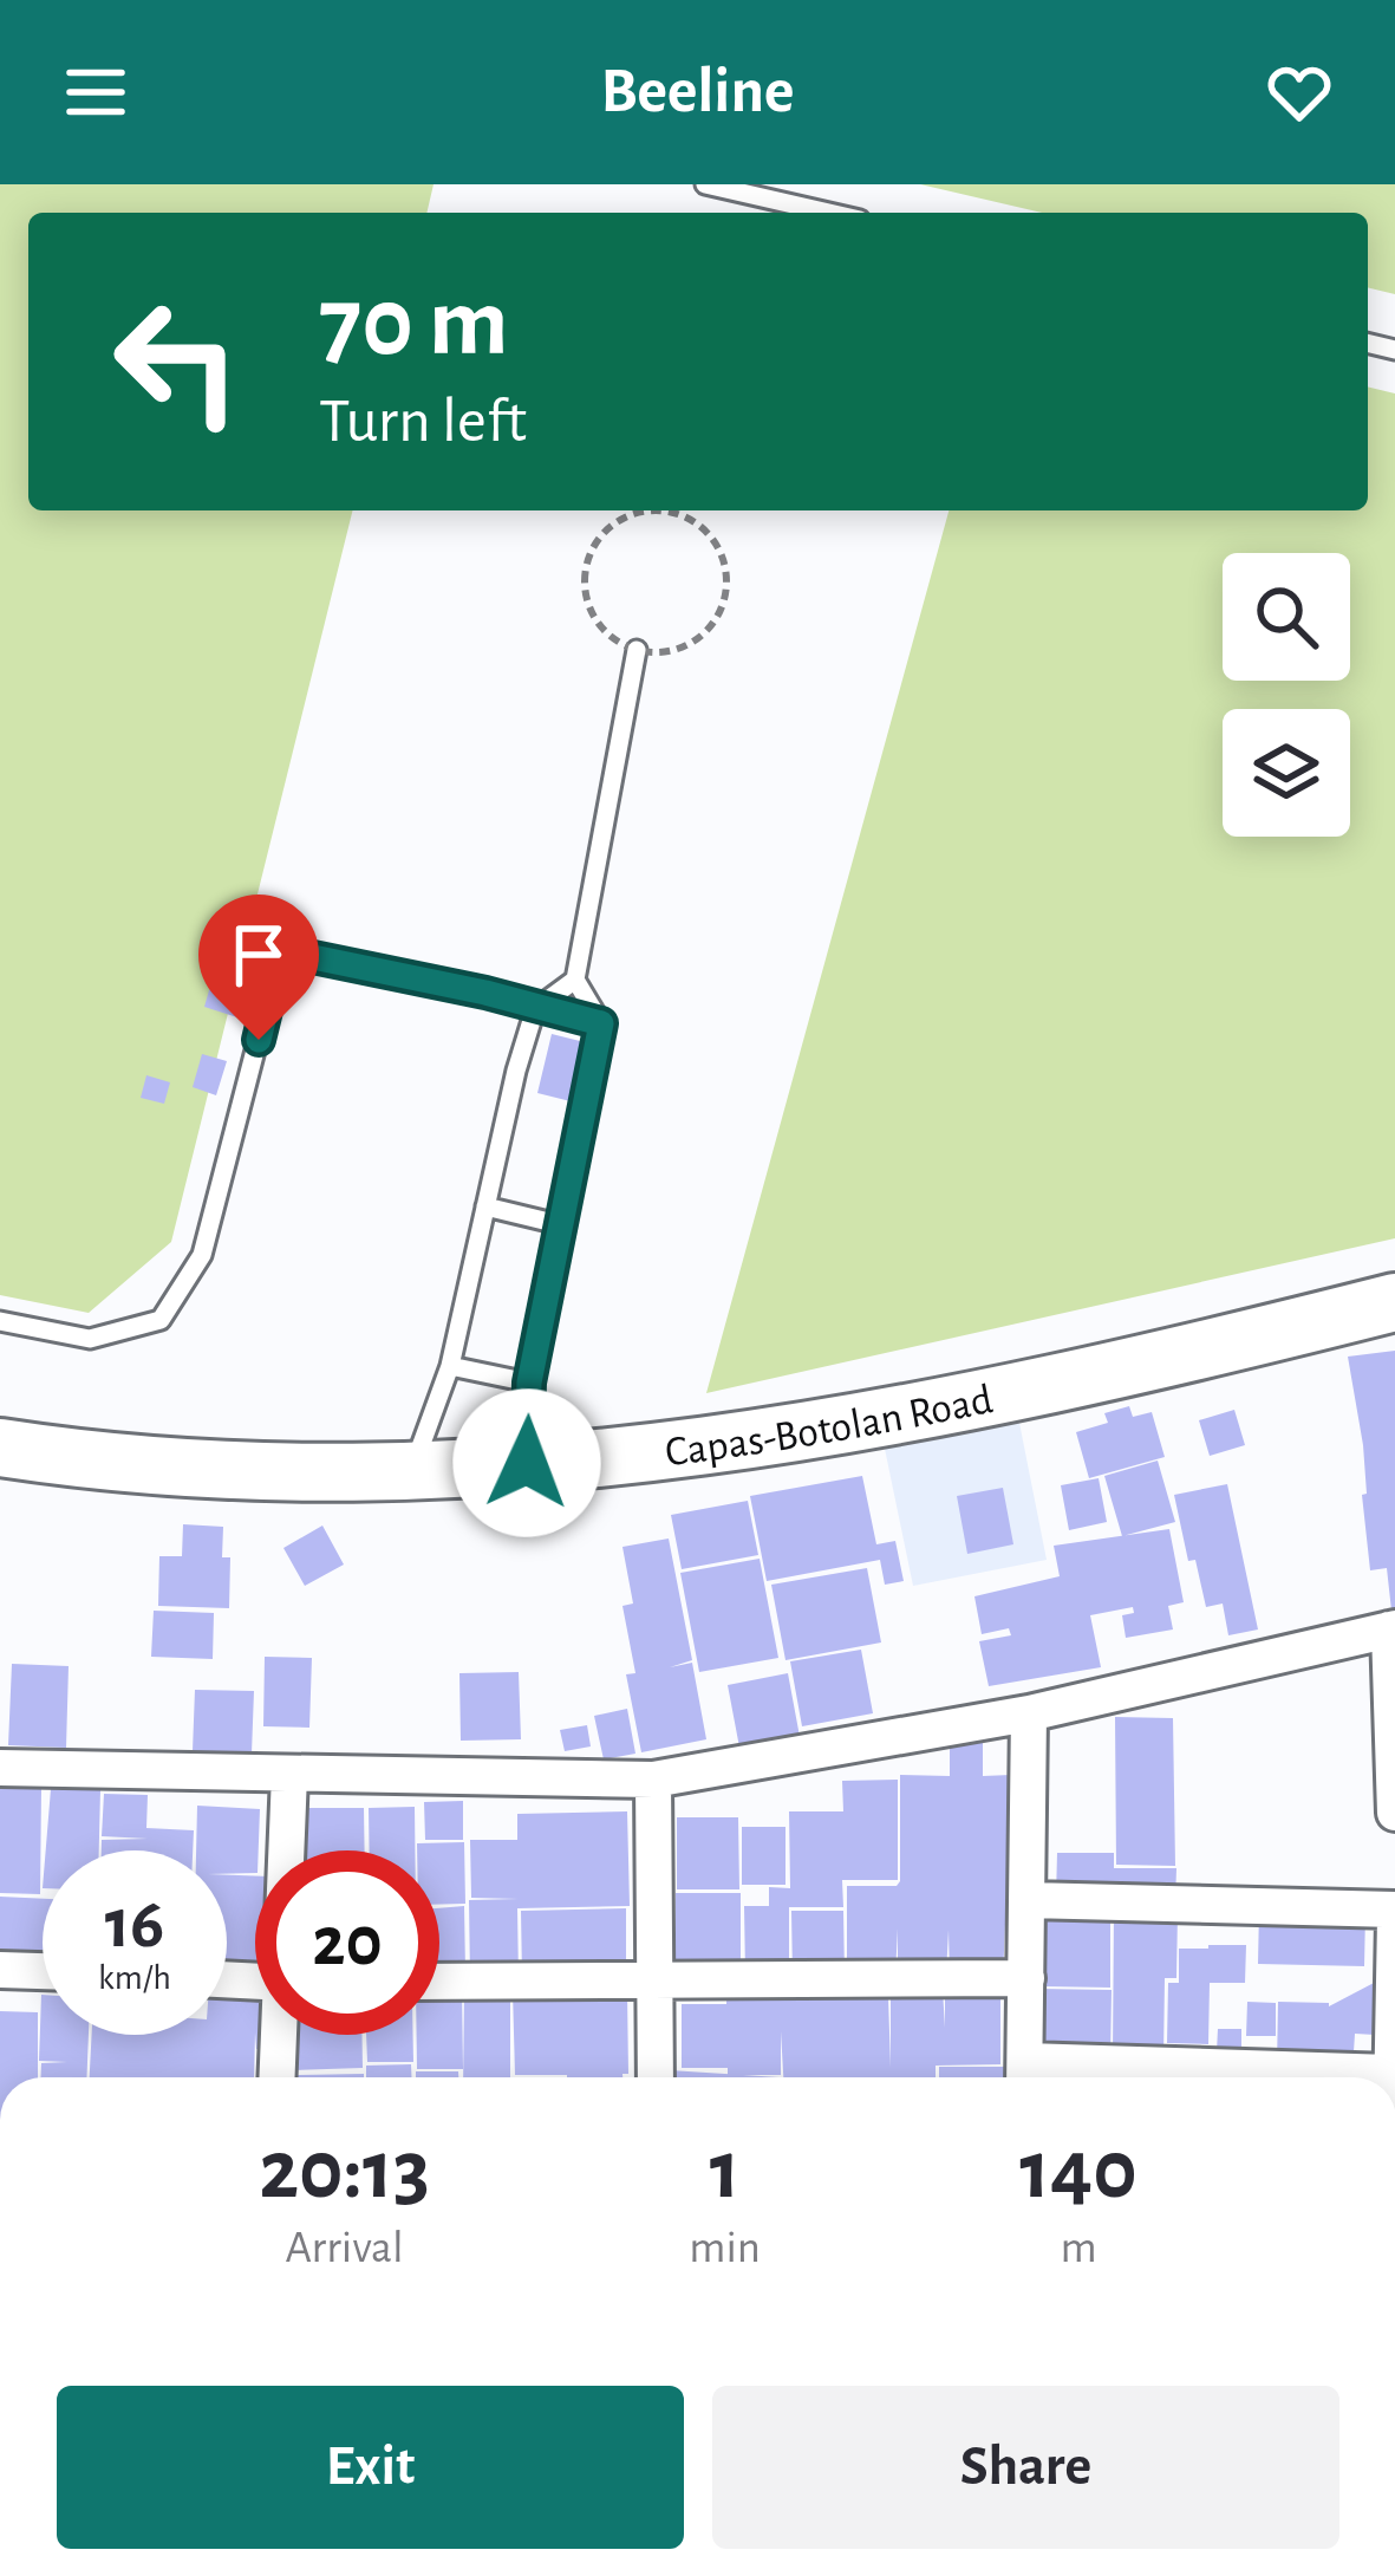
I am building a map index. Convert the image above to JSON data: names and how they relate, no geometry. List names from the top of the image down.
{
  "streets": {
    "main road": ["Capas-Botolan Road"]
  },
  "page": {
    "header": "Beeline",
    "turn": ["70 m", "Turn left"],
    "speed": "16 km/h",
    "limit": "20",
    "eta": [
      "20:13",
      "Arrival",
      "1",
      "min",
      "140",
      "m"
    ],
    "buttons": ["Exit", "Share"]
  }
}
